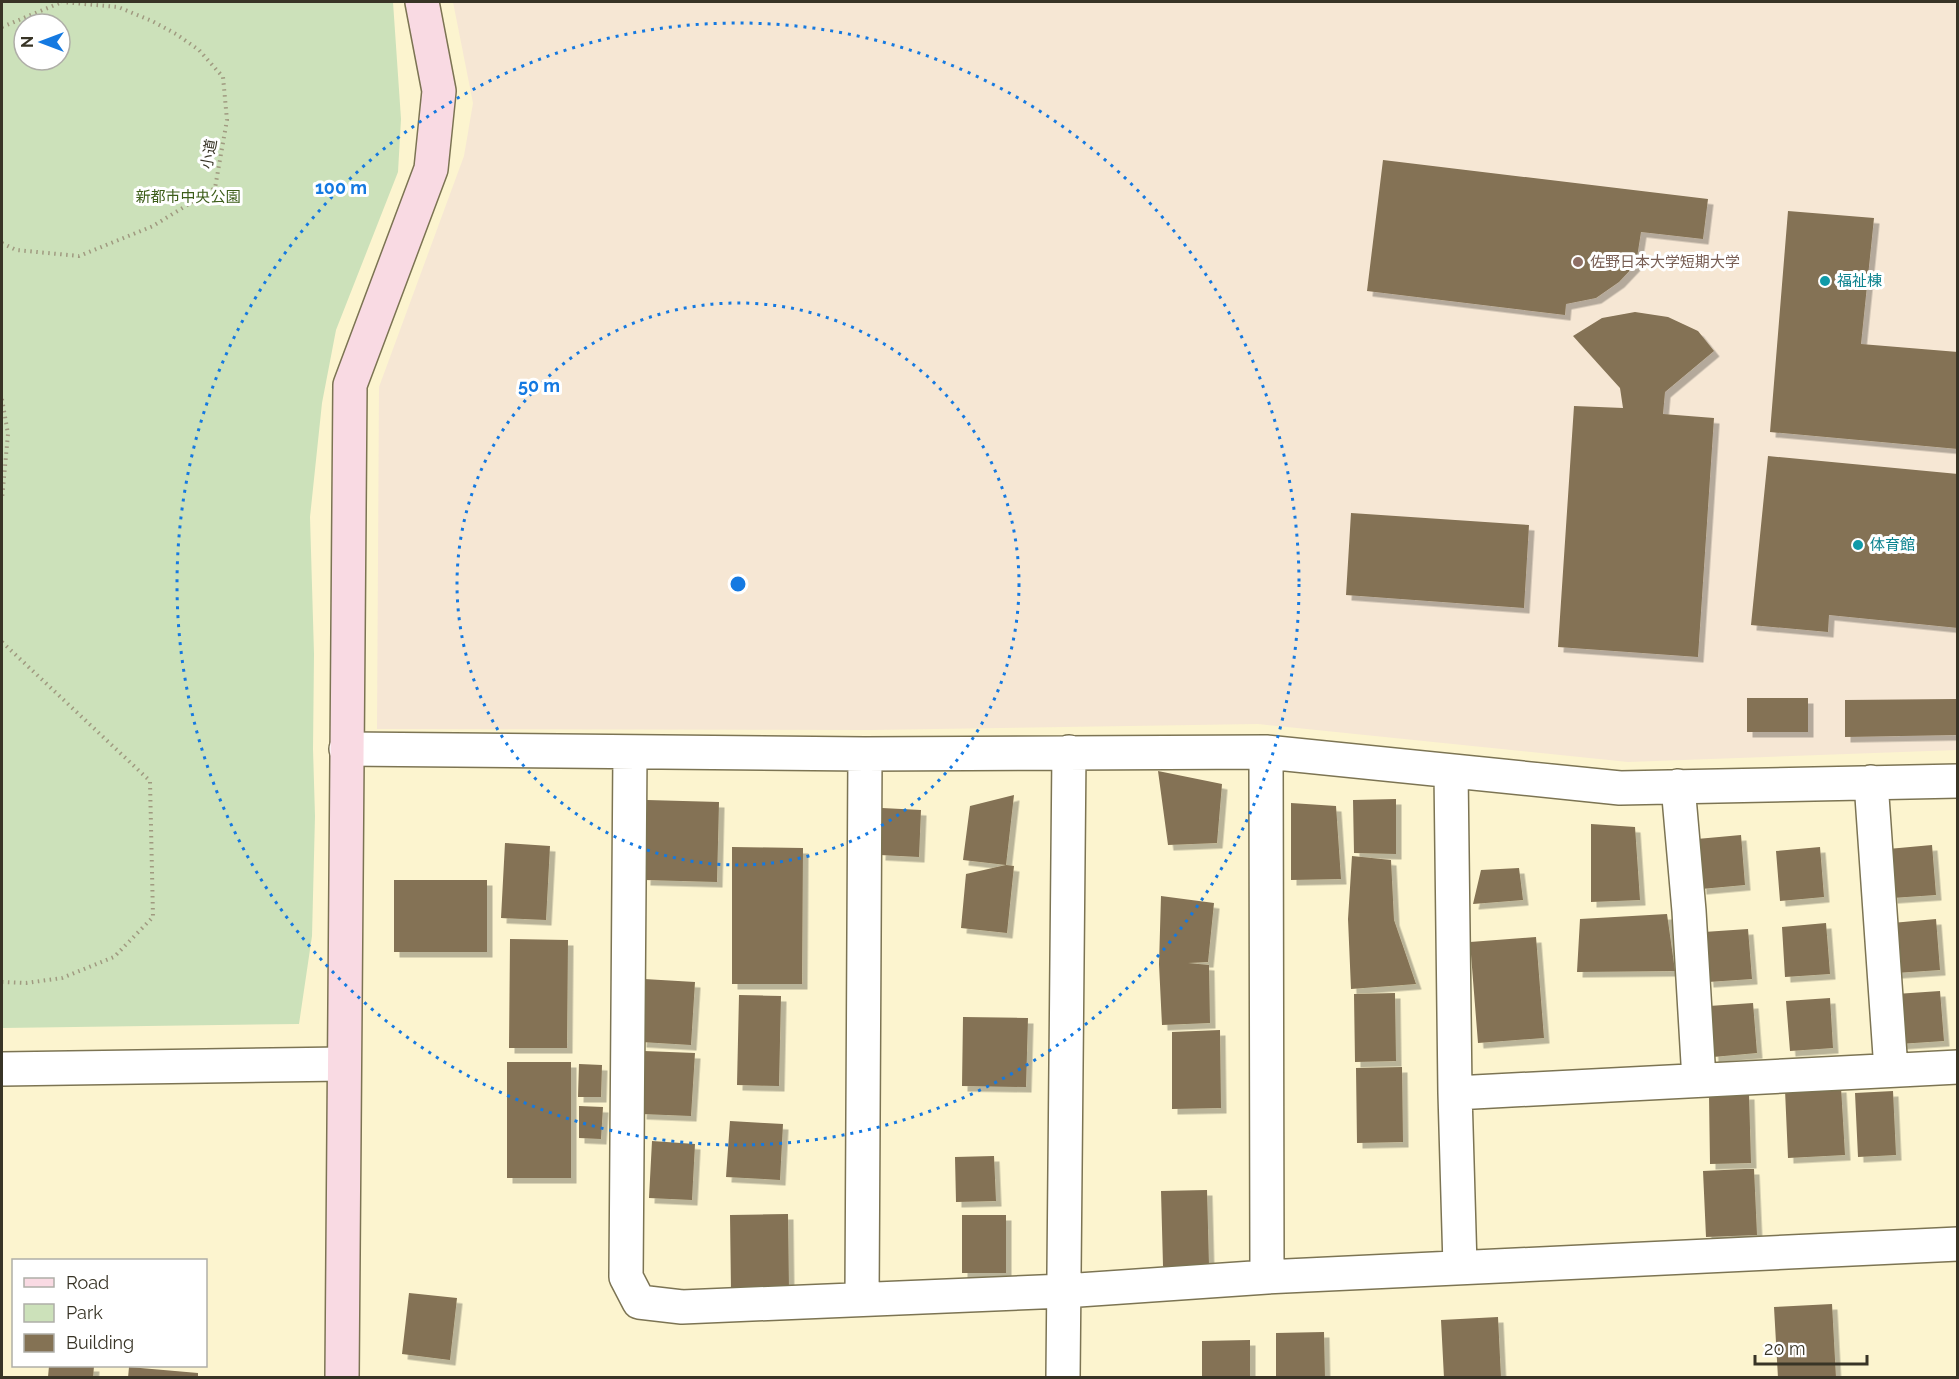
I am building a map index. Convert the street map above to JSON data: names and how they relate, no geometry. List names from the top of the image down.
{
  "streets": {
    "path": ["小道"]
  },
  "parks": ["新都市中央公園"],
  "places": ["佐野日本大学短期大学", "福祉棟", "体育館"],
  "legend": ["Road", "Park", "Building"],
  "scale_bar": "20 m",
  "north": "left",
  "rings": ["100 m", "50 m"]
}
